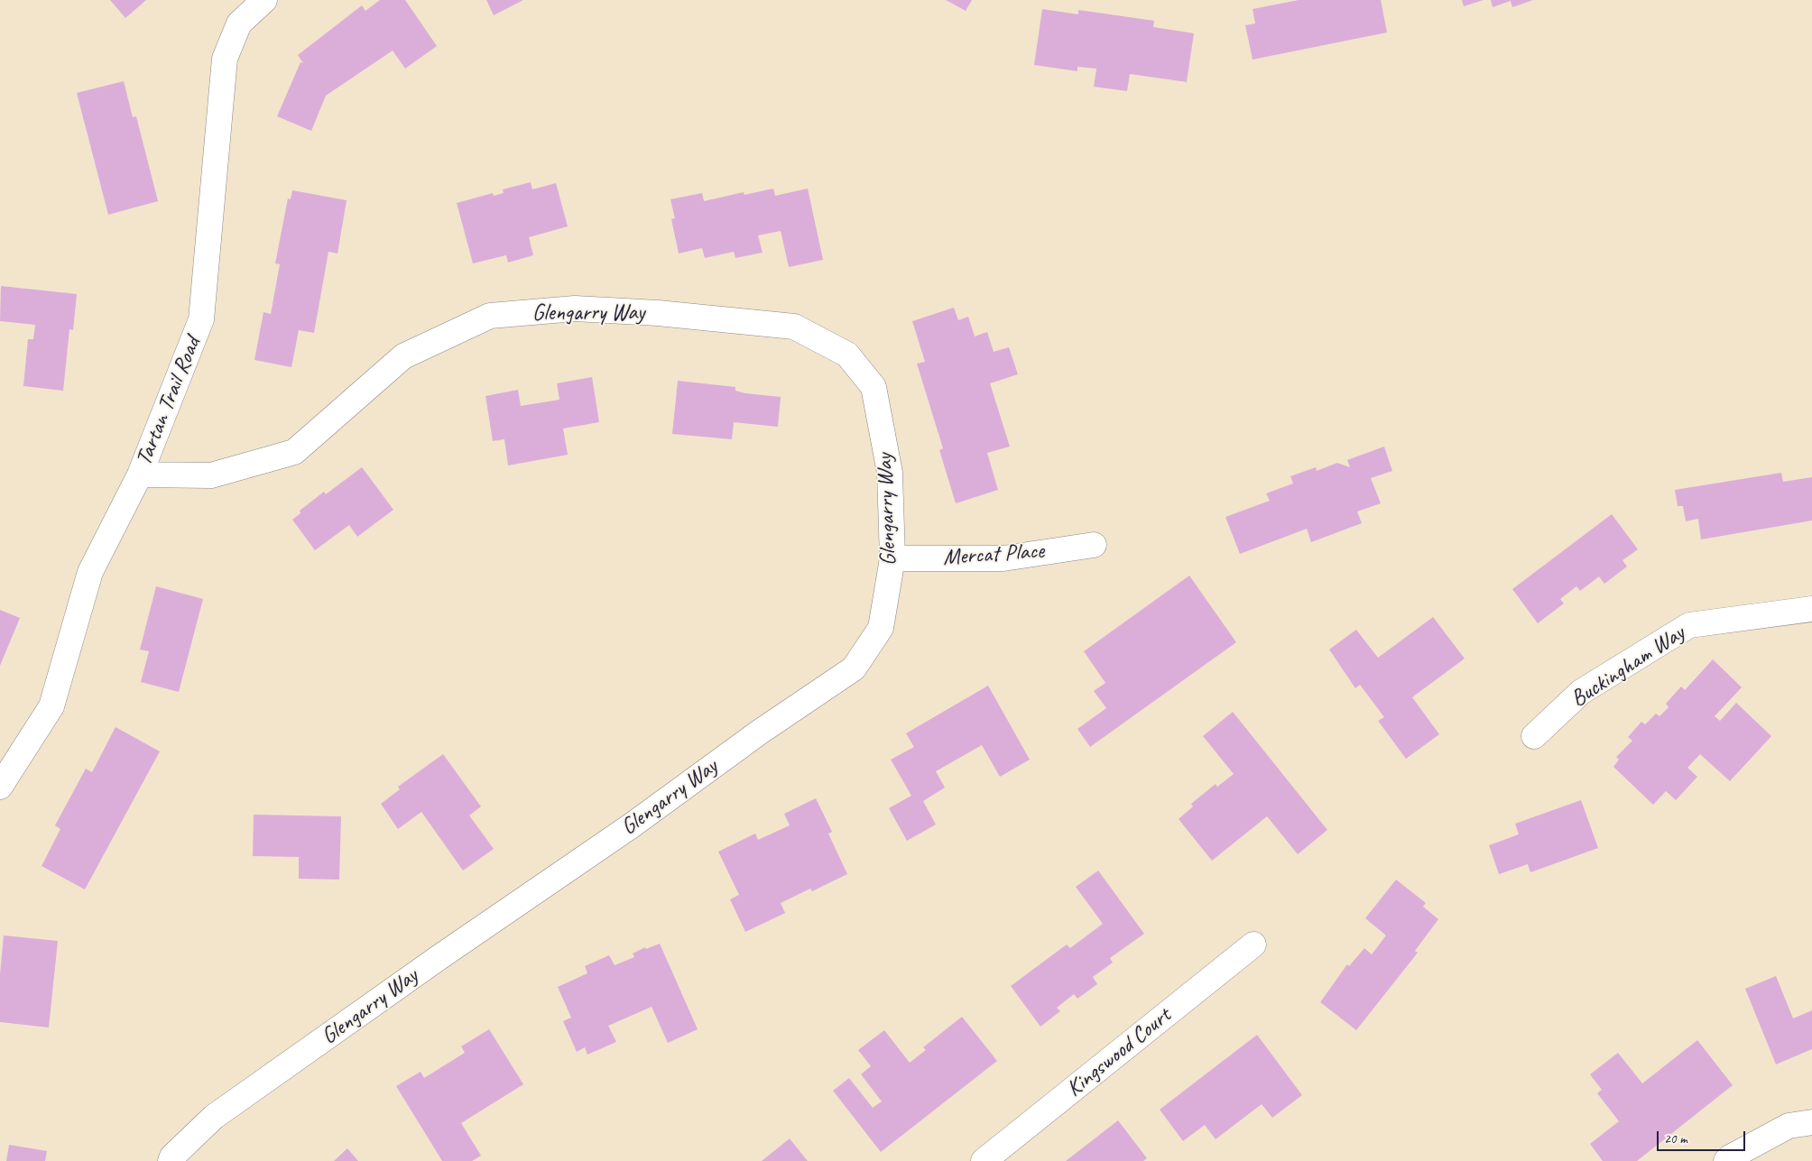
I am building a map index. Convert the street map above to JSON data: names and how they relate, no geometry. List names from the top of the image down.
{
  "streets": {
    "street": [
      "Glengarry Way",
      "Tartan Trail Road",
      "Mercat Place",
      "Buckingham Way",
      "Kingswood Court"
    ]
  },
  "crossings": [
    ["Glengarry Way", "Tartan Trail Road"],
    ["Glengarry Way", "Mercat Place"]
  ],
  "scale_bar": "20 m"
}
